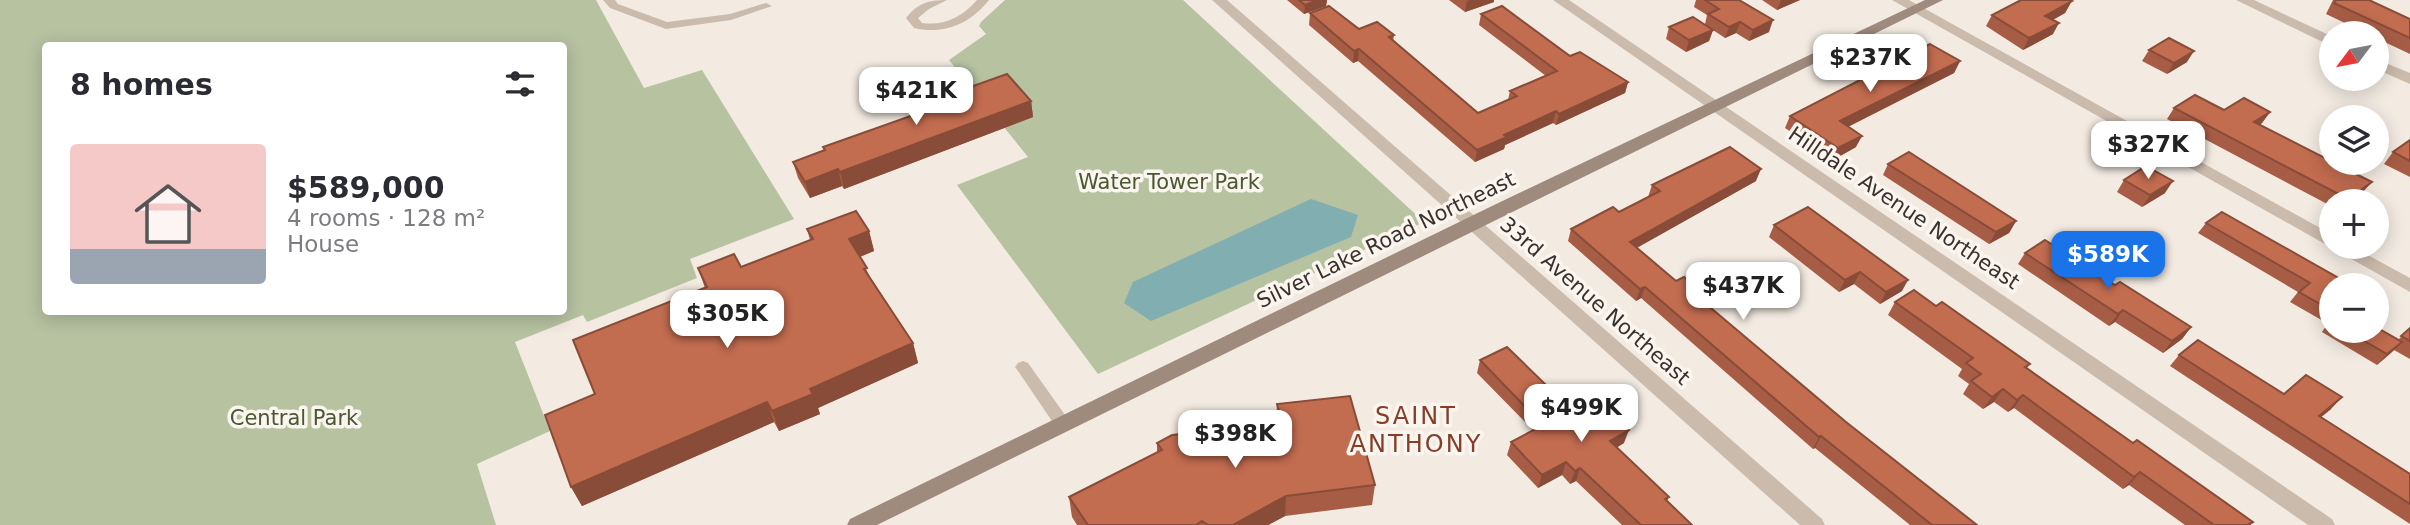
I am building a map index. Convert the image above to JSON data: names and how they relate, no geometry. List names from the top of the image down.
{
  "streets": {
    "main road": ["Silver Lake Road Northeast"],
    "street": ["Hilldale Avenue Northeast", "33rd Avenue Northeast"]
  },
  "crossings": [
    ["Hilldale Avenue Northeast", "Silver Lake Road Northeast"],
    ["Silver Lake Road Northeast", "33rd Avenue Northeast"]
  ],
  "districts": ["SAINT ANTHONY"],
  "parks": ["Water Tower Park", "Central Park"],
  "north": "bottom left",
  "page": {
    "map_buttons": ["+", "−"],
    "price": [
      "$237K",
      "$421K",
      "$327K",
      "$589K",
      "$437K",
      "$305K",
      "$499K",
      "$398K"
    ],
    "heading": "8 homes",
    "list": [
      {
        "name": "$589,000",
        "note": "4 rooms · 128 m² · House"
      }
    ]
  }
}
